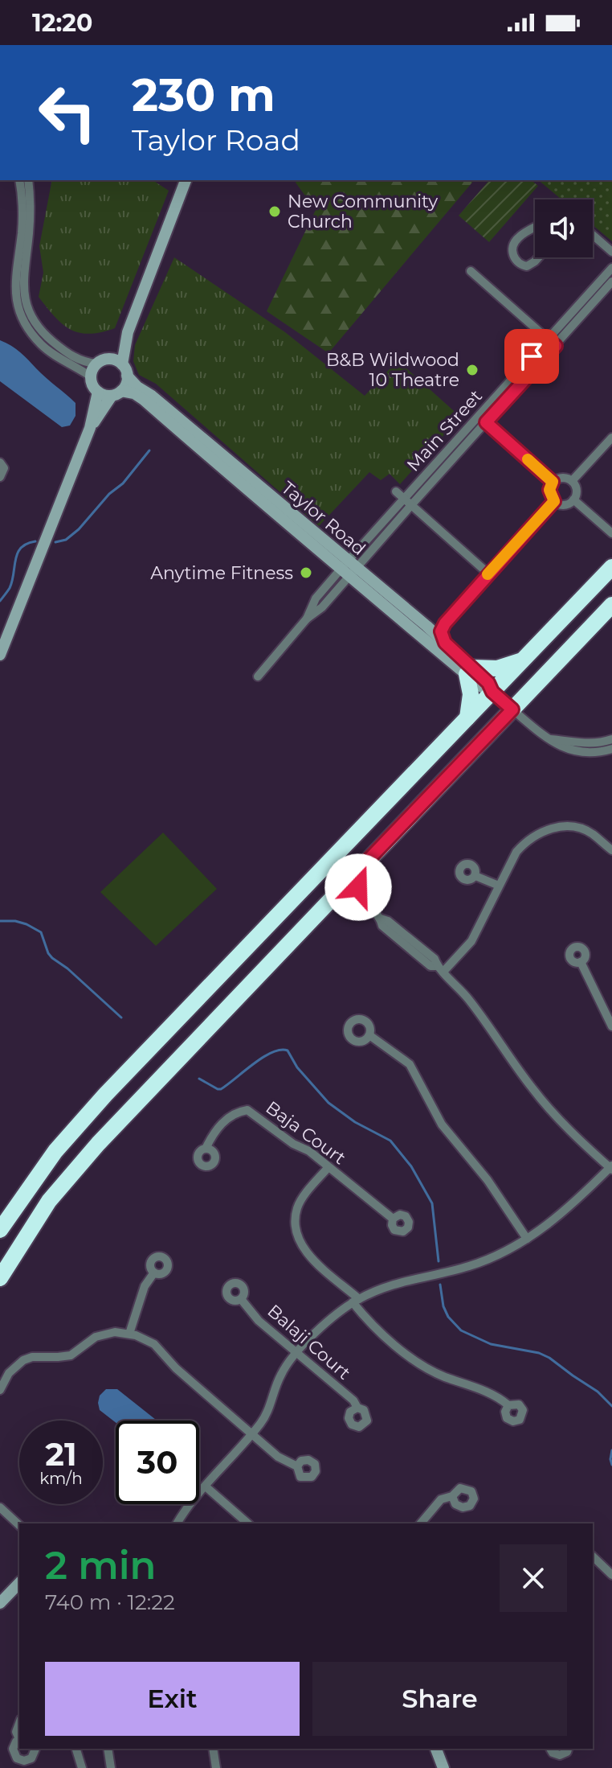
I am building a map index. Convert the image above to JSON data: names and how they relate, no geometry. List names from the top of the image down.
{
  "streets": {
    "street": [
      "Main Street",
      "Taylor Road",
      "Baja Court",
      "Balaji Court"
    ]
  },
  "crossings": [
    ["Main Street", "Taylor Road"]
  ],
  "places": ["New Community Church", "B&B Wildwood 10 Theatre", "Anytime Fitness"],
  "page": {
    "status": "12:20",
    "turn": ["230 m", "Taylor Road"],
    "speed": "21 km/h",
    "limit": "30",
    "heading": ["2 min", "740 m · 12:22"],
    "buttons": ["Exit", "Share"]
  }
}
